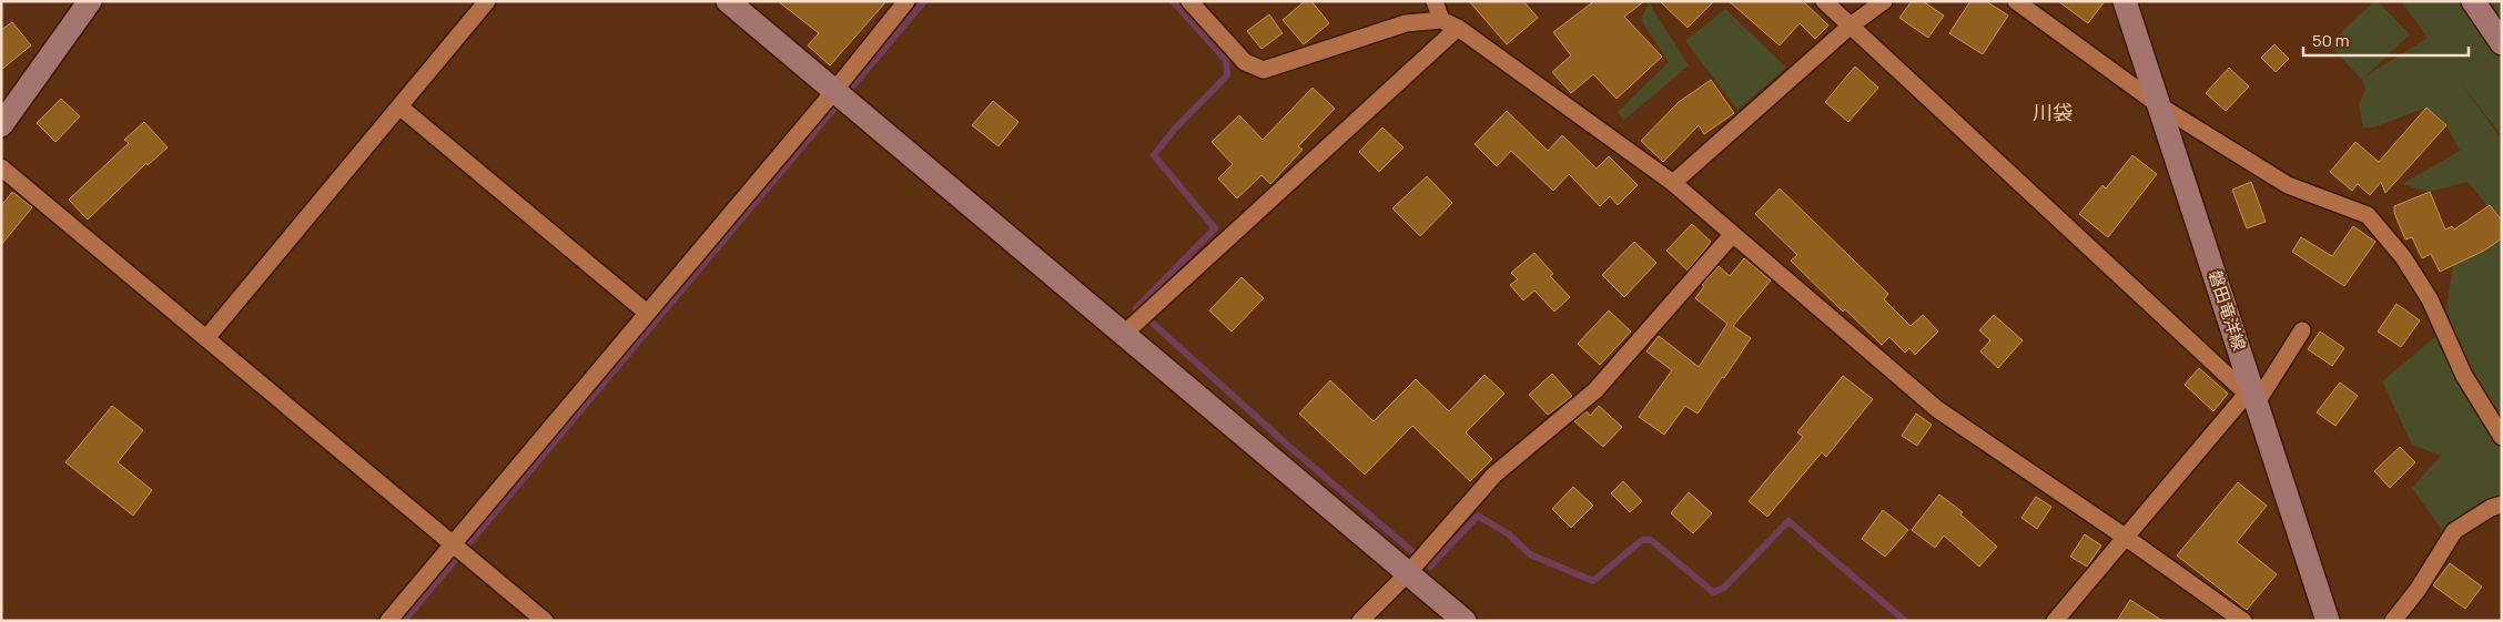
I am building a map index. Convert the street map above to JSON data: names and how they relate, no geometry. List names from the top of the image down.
{
  "streets": {
    "street": ["磐田竜洋線"]
  },
  "districts": ["川袋"],
  "scale_bar": "50 m"
}
